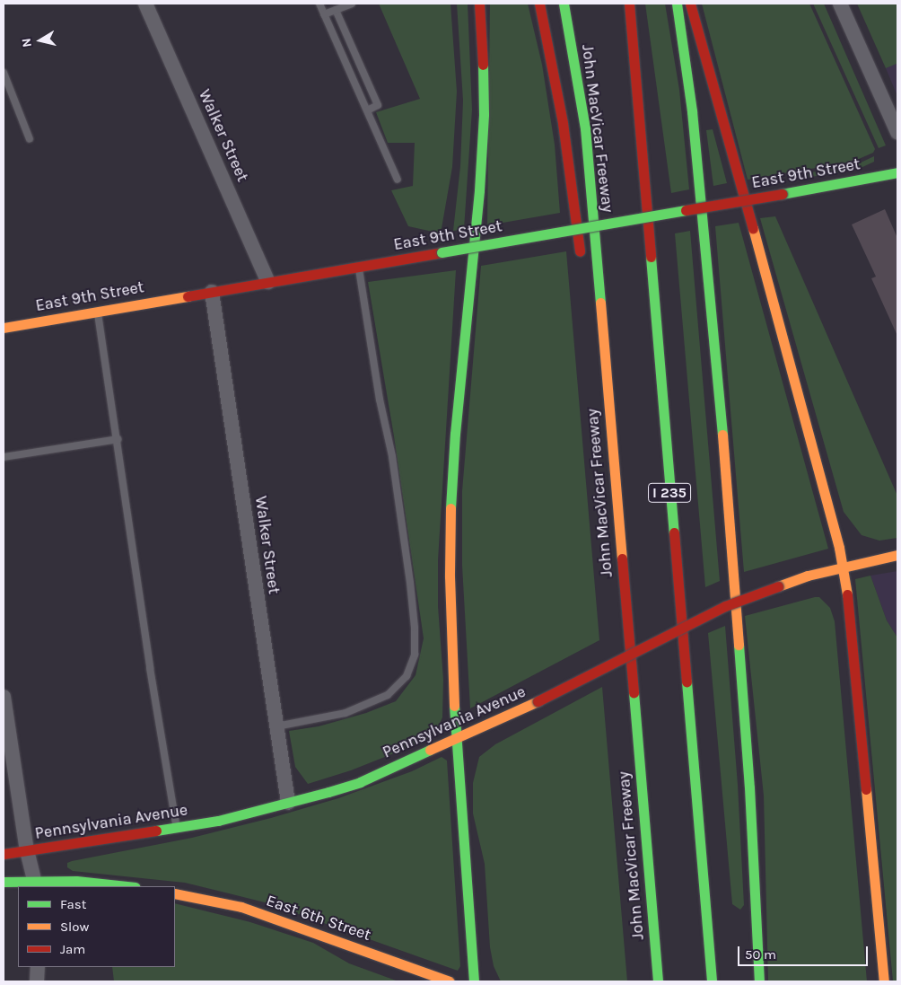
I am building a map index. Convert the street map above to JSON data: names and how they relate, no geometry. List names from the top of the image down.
{
  "streets": {
    "main road": [
      "John MacVicar Freeway",
      "East 9th Street",
      "I 235",
      "Pennsylvania Avenue",
      "East 6th Street"
    ],
    "street": ["Walker Street"]
  },
  "crossings": [
    ["Walker Street", "East 9th Street"],
    ["Walker Street", "Pennsylvania Avenue"]
  ],
  "legend": ["Fast", "Slow", "Jam"],
  "scale_bar": "50 m",
  "north": "left"
}
